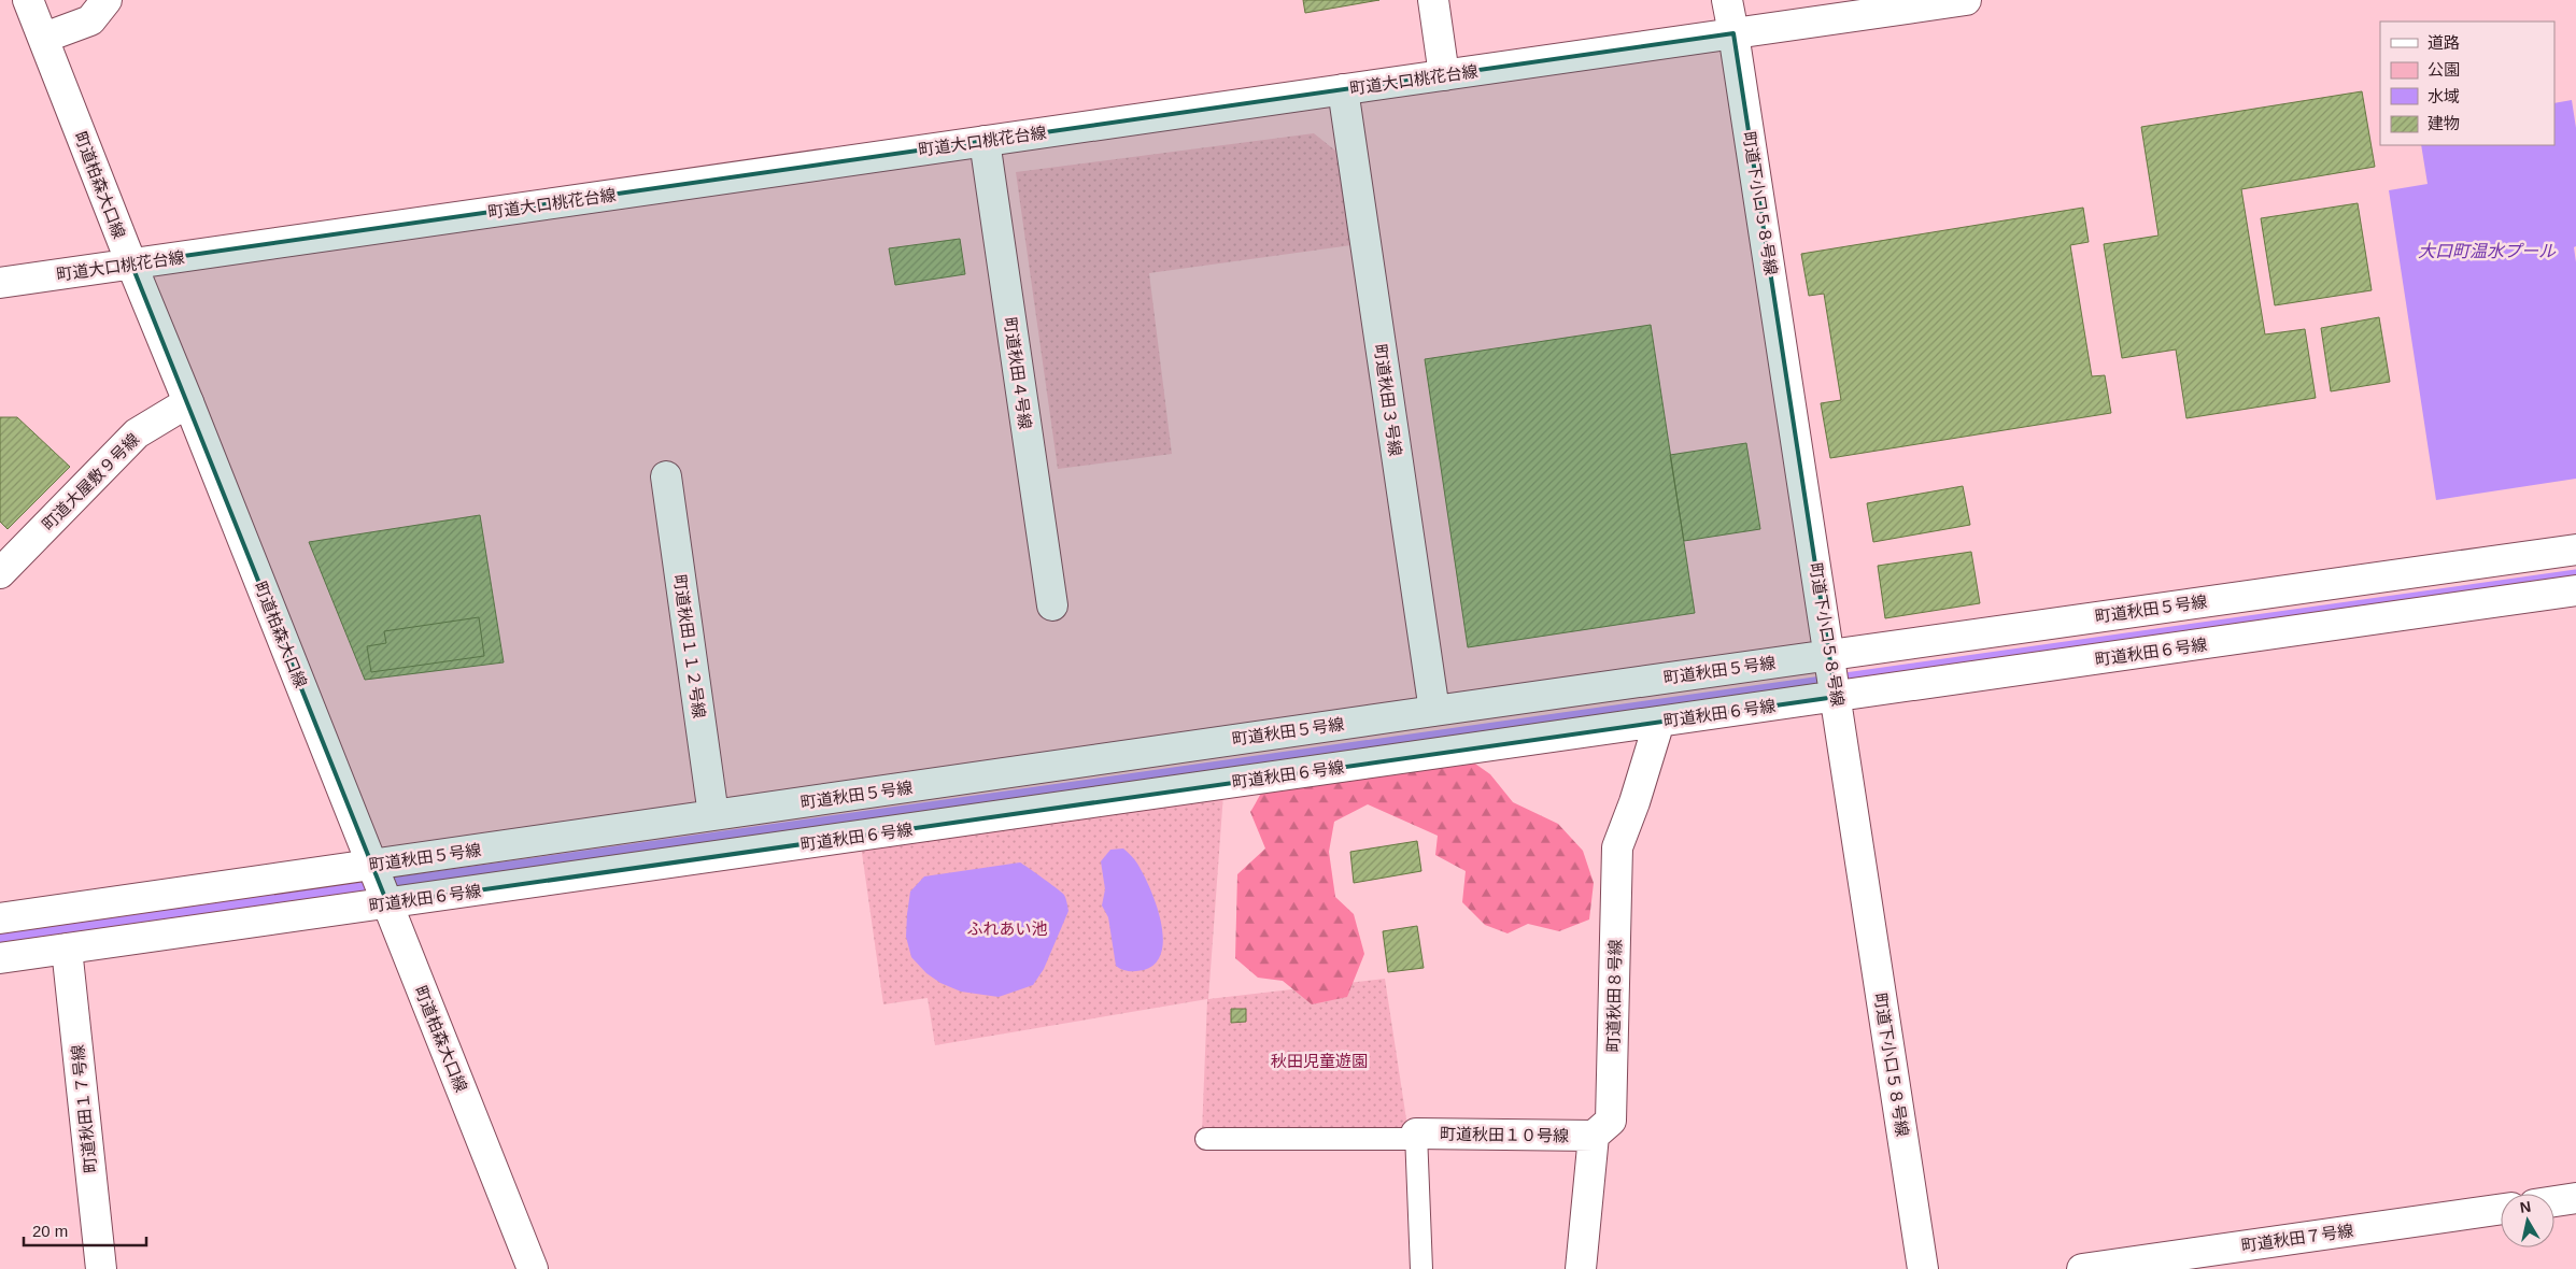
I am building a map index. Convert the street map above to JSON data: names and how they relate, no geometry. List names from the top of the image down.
{
  "streets": {
    "street": [
      "町道大口桃花台線",
      "町道柏森大口線",
      "町道下小口５８号線",
      "町道秋田４号線",
      "町道秋田３号線",
      "町道大屋敷９号線",
      "町道秋田５号線",
      "町道秋田１１２号線",
      "町道秋田６号線",
      "町道秋田８号線",
      "町道秋田１７号線",
      "町道秋田１０号線",
      "町道秋田７号線"
    ]
  },
  "crossings": [
    ["町道大口桃花台線", "町道柏森大口線"],
    ["町道大口桃花台線", "町道下小口５８号線"],
    ["町道大口桃花台線", "町道秋田４号線"],
    ["町道大口桃花台線", "町道秋田３号線"],
    ["町道柏森大口線", "町道大屋敷９号線"],
    ["町道柏森大口線", "町道秋田５号線"],
    ["町道柏森大口線", "町道秋田６号線"],
    ["町道下小口５８号線", "町道秋田５号線"],
    ["町道下小口５８号線", "町道秋田６号線"],
    ["町道秋田３号線", "町道秋田５号線"],
    ["町道秋田５号線", "町道秋田１１２号線"],
    ["町道秋田６号線", "町道秋田８号線"],
    ["町道秋田６号線", "町道秋田１７号線"],
    ["町道秋田８号線", "町道秋田１０号線"]
  ],
  "water": ["大口町温水プール"],
  "parks": ["ふれあい池", "秋田児童遊園"],
  "legend": [
    "道路",
    "公園",
    "水域",
    "建物"
  ],
  "scale_bar": "20 m",
  "north": "top"
}
